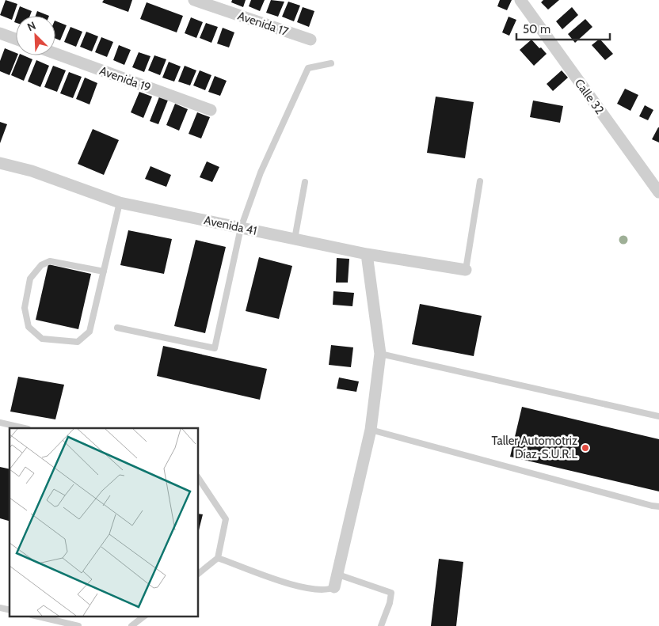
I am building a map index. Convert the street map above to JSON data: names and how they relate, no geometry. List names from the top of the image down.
{
  "streets": {
    "street": [
      "Avenida 17",
      "Avenida 19",
      "Calle 32",
      "Avenida 41"
    ]
  },
  "places": ["Taller Automotriz Díaz-S.U.R.L"],
  "scale_bar": "50 m",
  "north": "top left"
}
